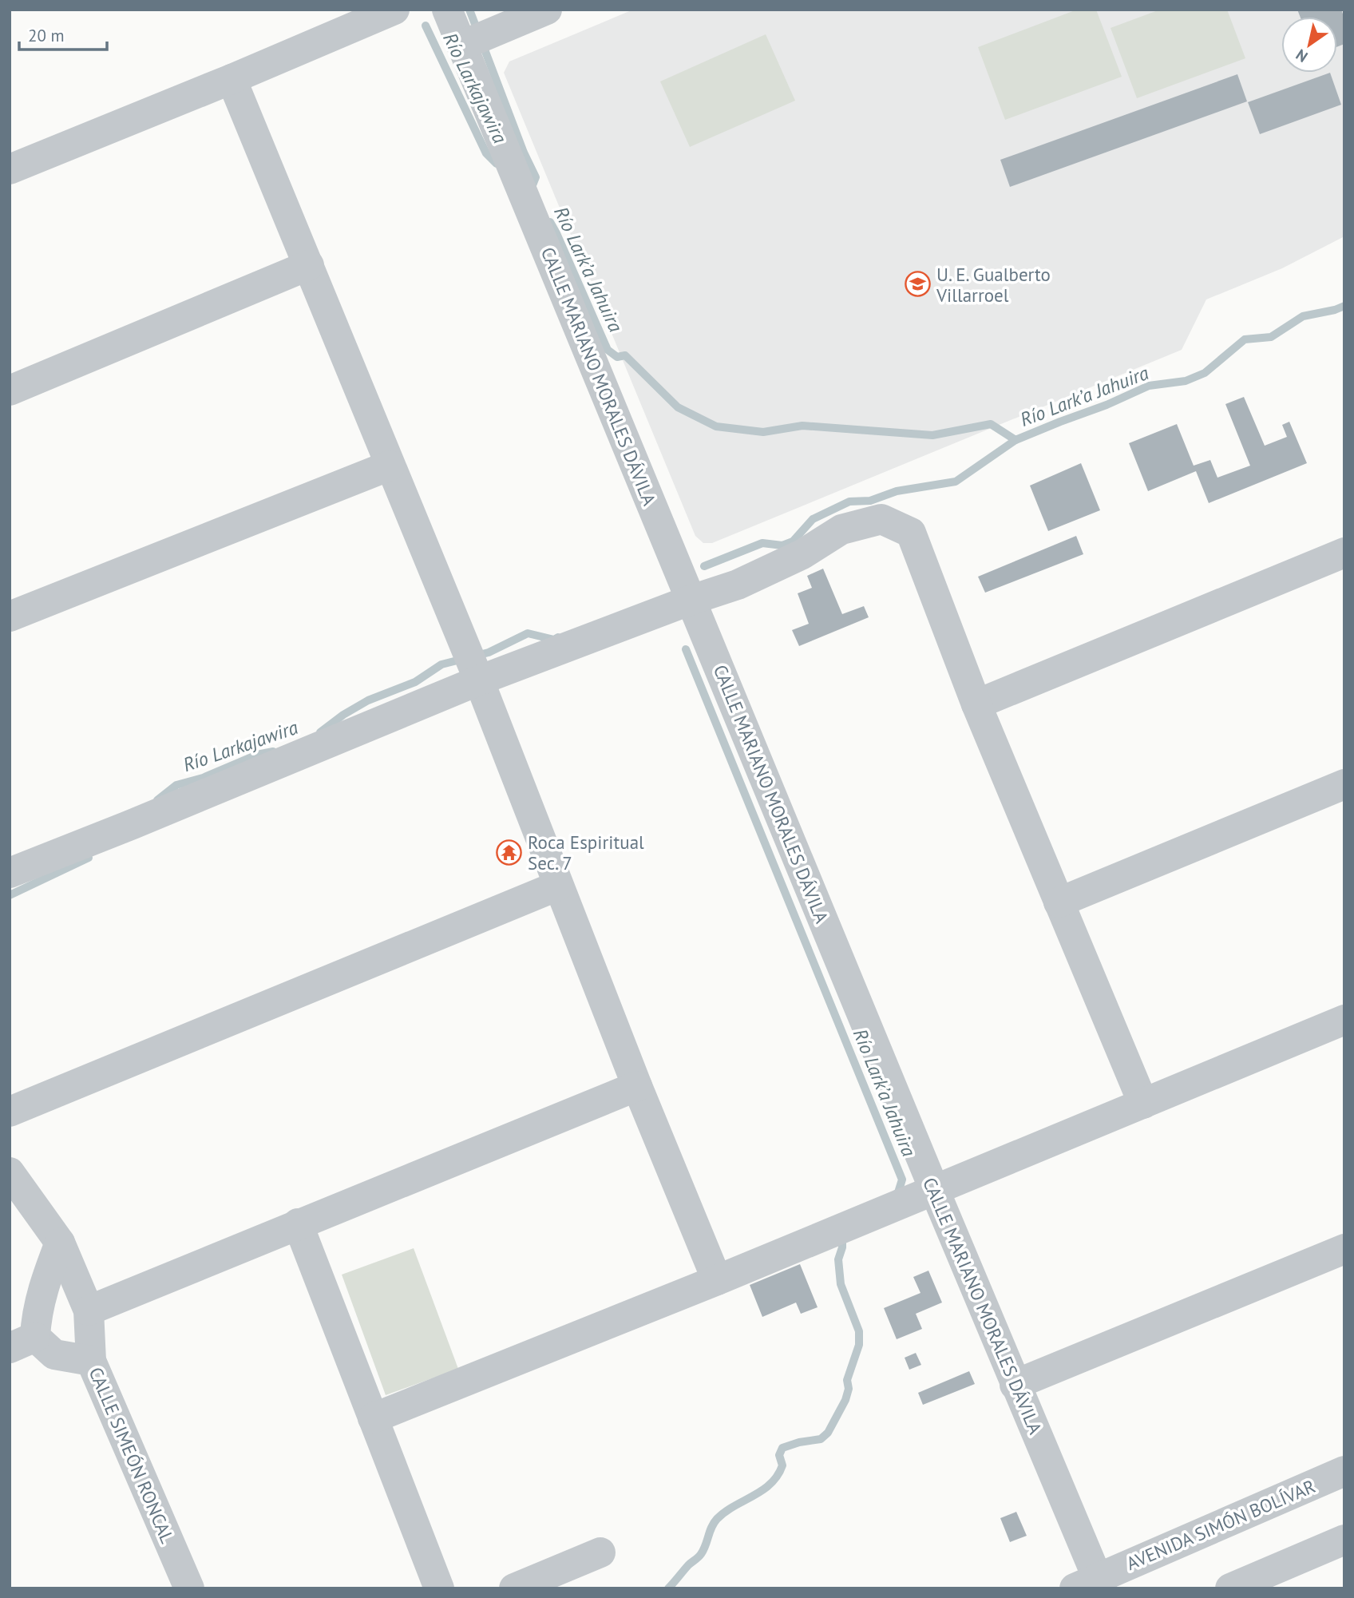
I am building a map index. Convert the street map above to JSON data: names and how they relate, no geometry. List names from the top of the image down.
{
  "streets": {
    "street": ["CALLE MARIANO MORALES DÁVILA", "CALLE SIMEÓN RONCAL", "AVENIDA SIMÓN BOLÍVAR"]
  },
  "crossings": [
    ["CALLE MARIANO MORALES DÁVILA", "AVENIDA SIMÓN BOLÍVAR"]
  ],
  "water": ["Río Larkajawira", "Río Lark’a Jahuira"],
  "places": {
    "school or university": ["U. E. Gualberto Villarroel"],
    "temple": ["Roca Espiritual Sec. 7"]
  },
  "scale_bar": "20 m",
  "north": "bottom left"
}
